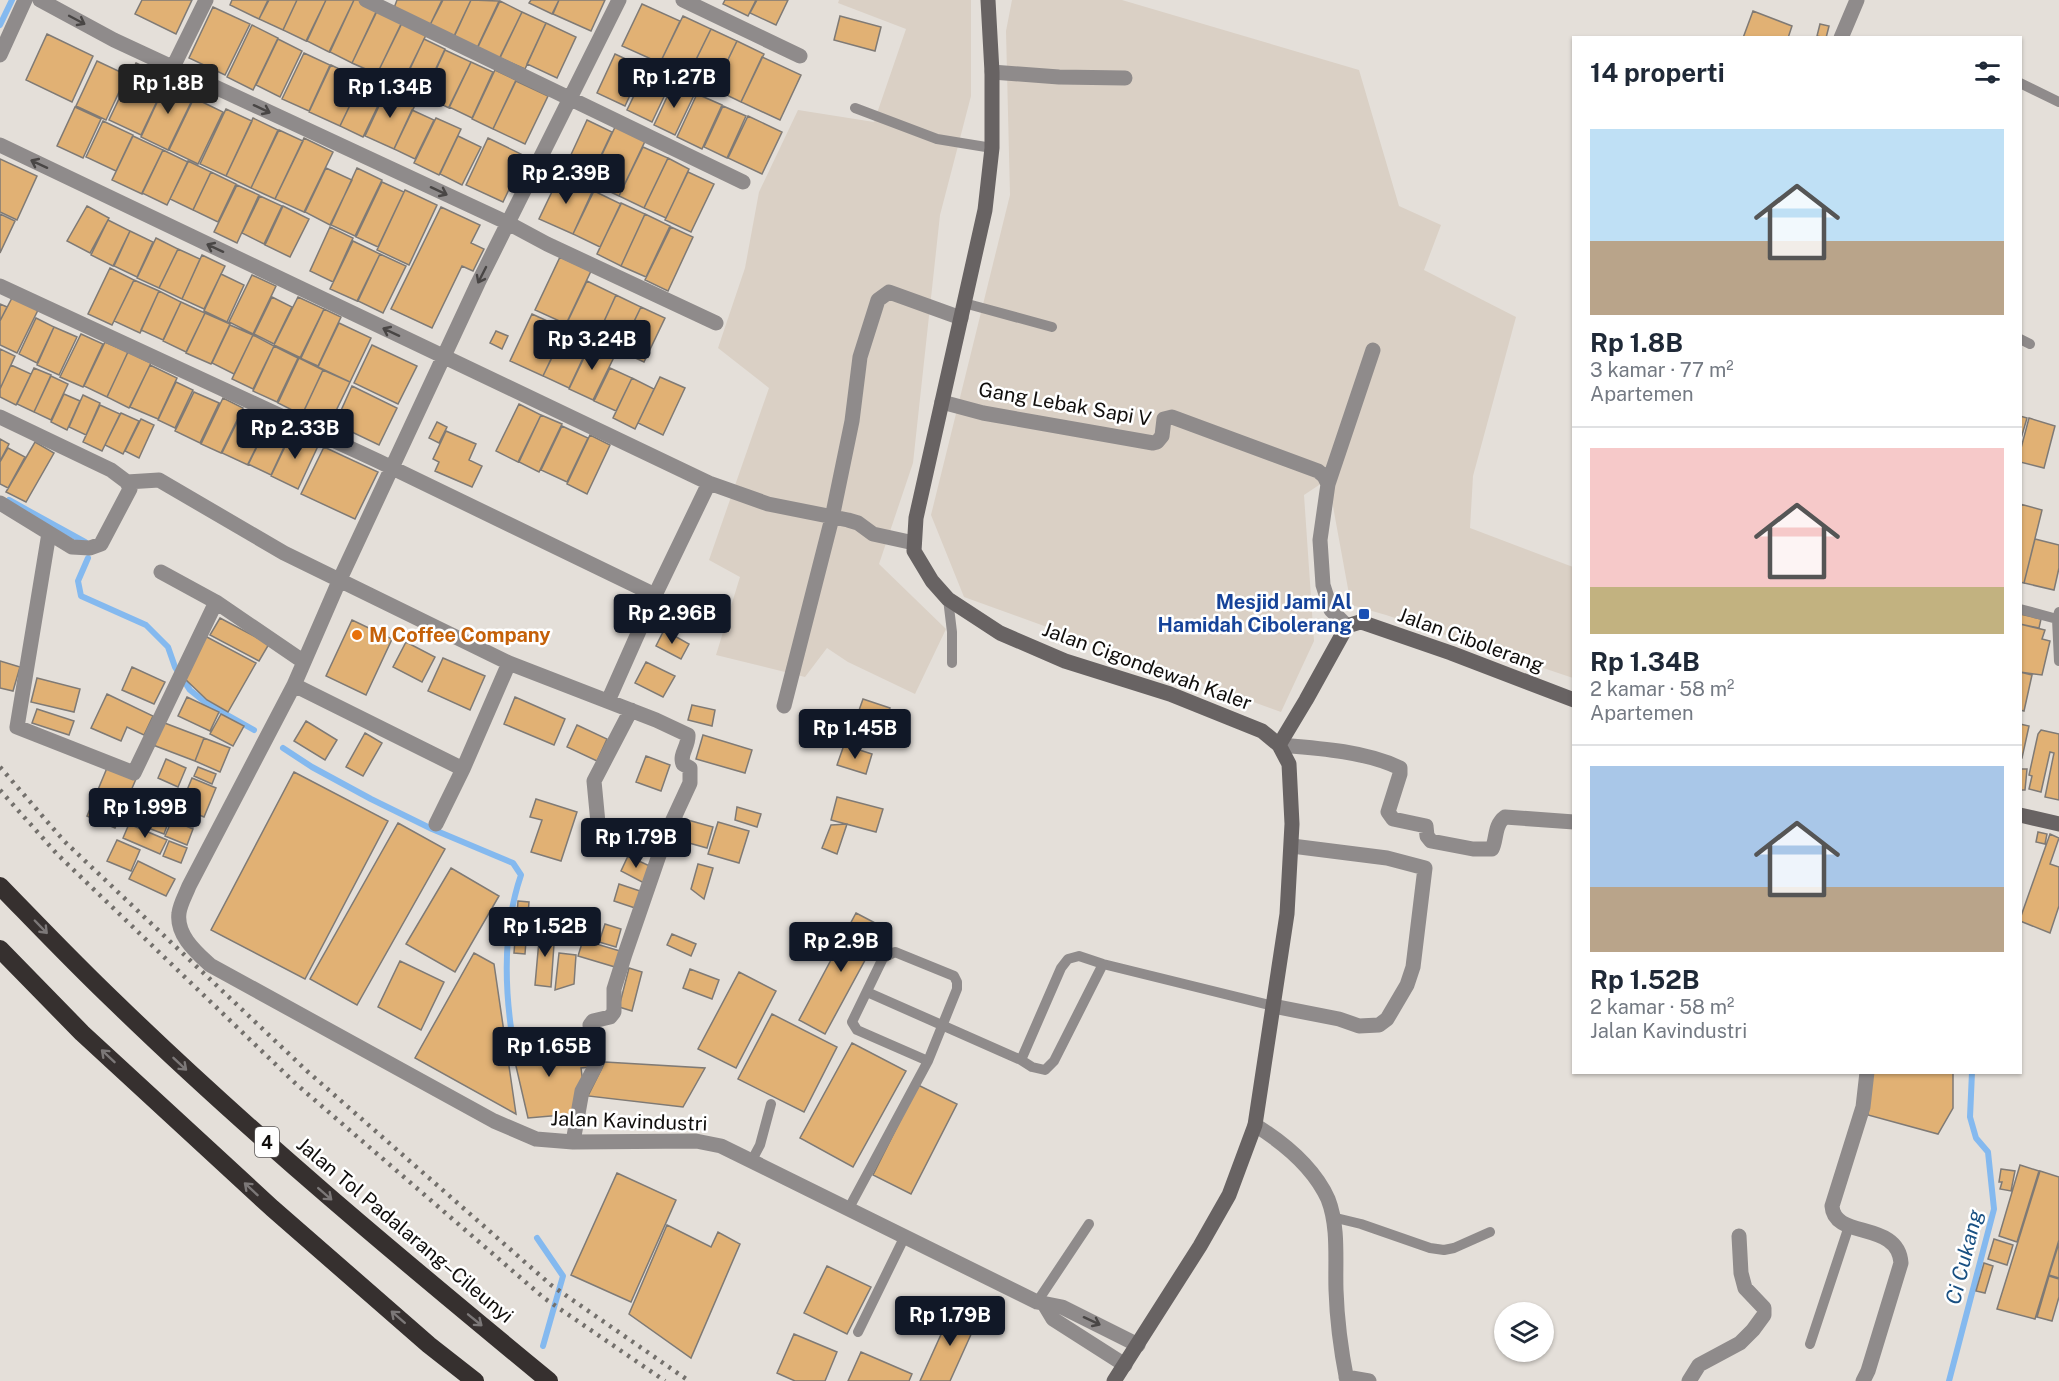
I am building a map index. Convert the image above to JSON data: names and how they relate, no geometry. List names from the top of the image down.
{
  "streets": {
    "highway": ["4", "Jalan Tol Padalarang–Cileunyi"],
    "main road": ["Jalan Cibolerang", "Jalan Cigondewah Kaler"],
    "street": ["Gang Lebak Sapi V", "Jalan Kavindustri"]
  },
  "crossings": [
    ["Gang Lebak Sapi V", "Jalan Cigondewah Kaler"]
  ],
  "water": ["Ci Cukang"],
  "places": {
    "transit": ["Mesjid Jami Al Hamidah Cibolerang"],
    "other": ["M Coffee Company"]
  },
  "page": {
    "heading": "14 properti",
    "price": [
      "Rp 1.27B",
      "Rp 1.8B",
      "Rp 1.34B",
      "Rp 2.39B",
      "Rp 3.24B",
      "Rp 2.33B",
      "Rp 2.96B",
      "Rp 1.45B",
      "Rp 1.99B",
      "Rp 1.79B",
      "Rp 1.52B",
      "Rp 2.9B",
      "Rp 1.65B",
      "Rp 1.79B"
    ],
    "list": [
      {
        "name": "Rp 1.8B",
        "note": "3 kamar · 77 m² · Apartemen"
      },
      {
        "name": "Rp 1.34B",
        "note": "2 kamar · 58 m² · Apartemen"
      },
      {
        "name": "Rp 1.52B",
        "note": "2 kamar · 58 m² · Jalan Kavindustri"
      }
    ]
  }
}
